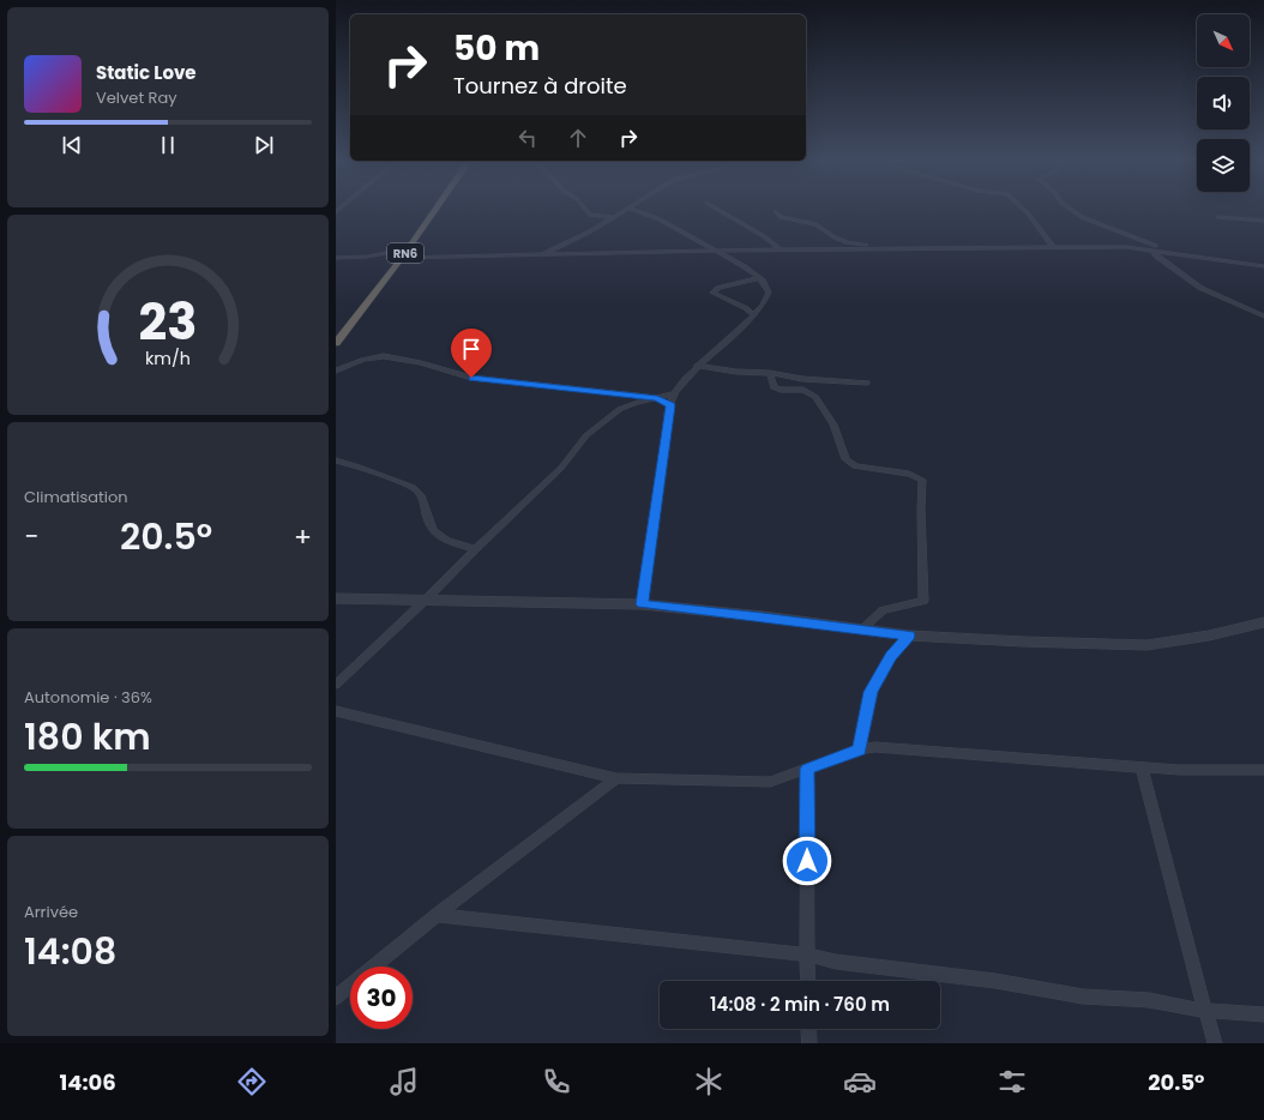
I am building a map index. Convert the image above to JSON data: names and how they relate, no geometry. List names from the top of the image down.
{
  "streets": {
    "highway": ["RN6"]
  },
  "north": "bottom right",
  "page": {
    "turn": ["50 m", "Tournez à droite"],
    "song": ["Static Love", "Velvet Ray"],
    "tile": [
      "Climatisation",
      ["Autonomie · 36%", "180 km"],
      ["Arrivée", "14:08"]
    ],
    "heat": ["−", "20.5°", "+"],
    "limit": "30",
    "trip": "14:08 · 2 min · 760 m",
    "tabs": ["14:06", "20.5°"],
    "gauge": ["23", "km/h"]
  }
}
